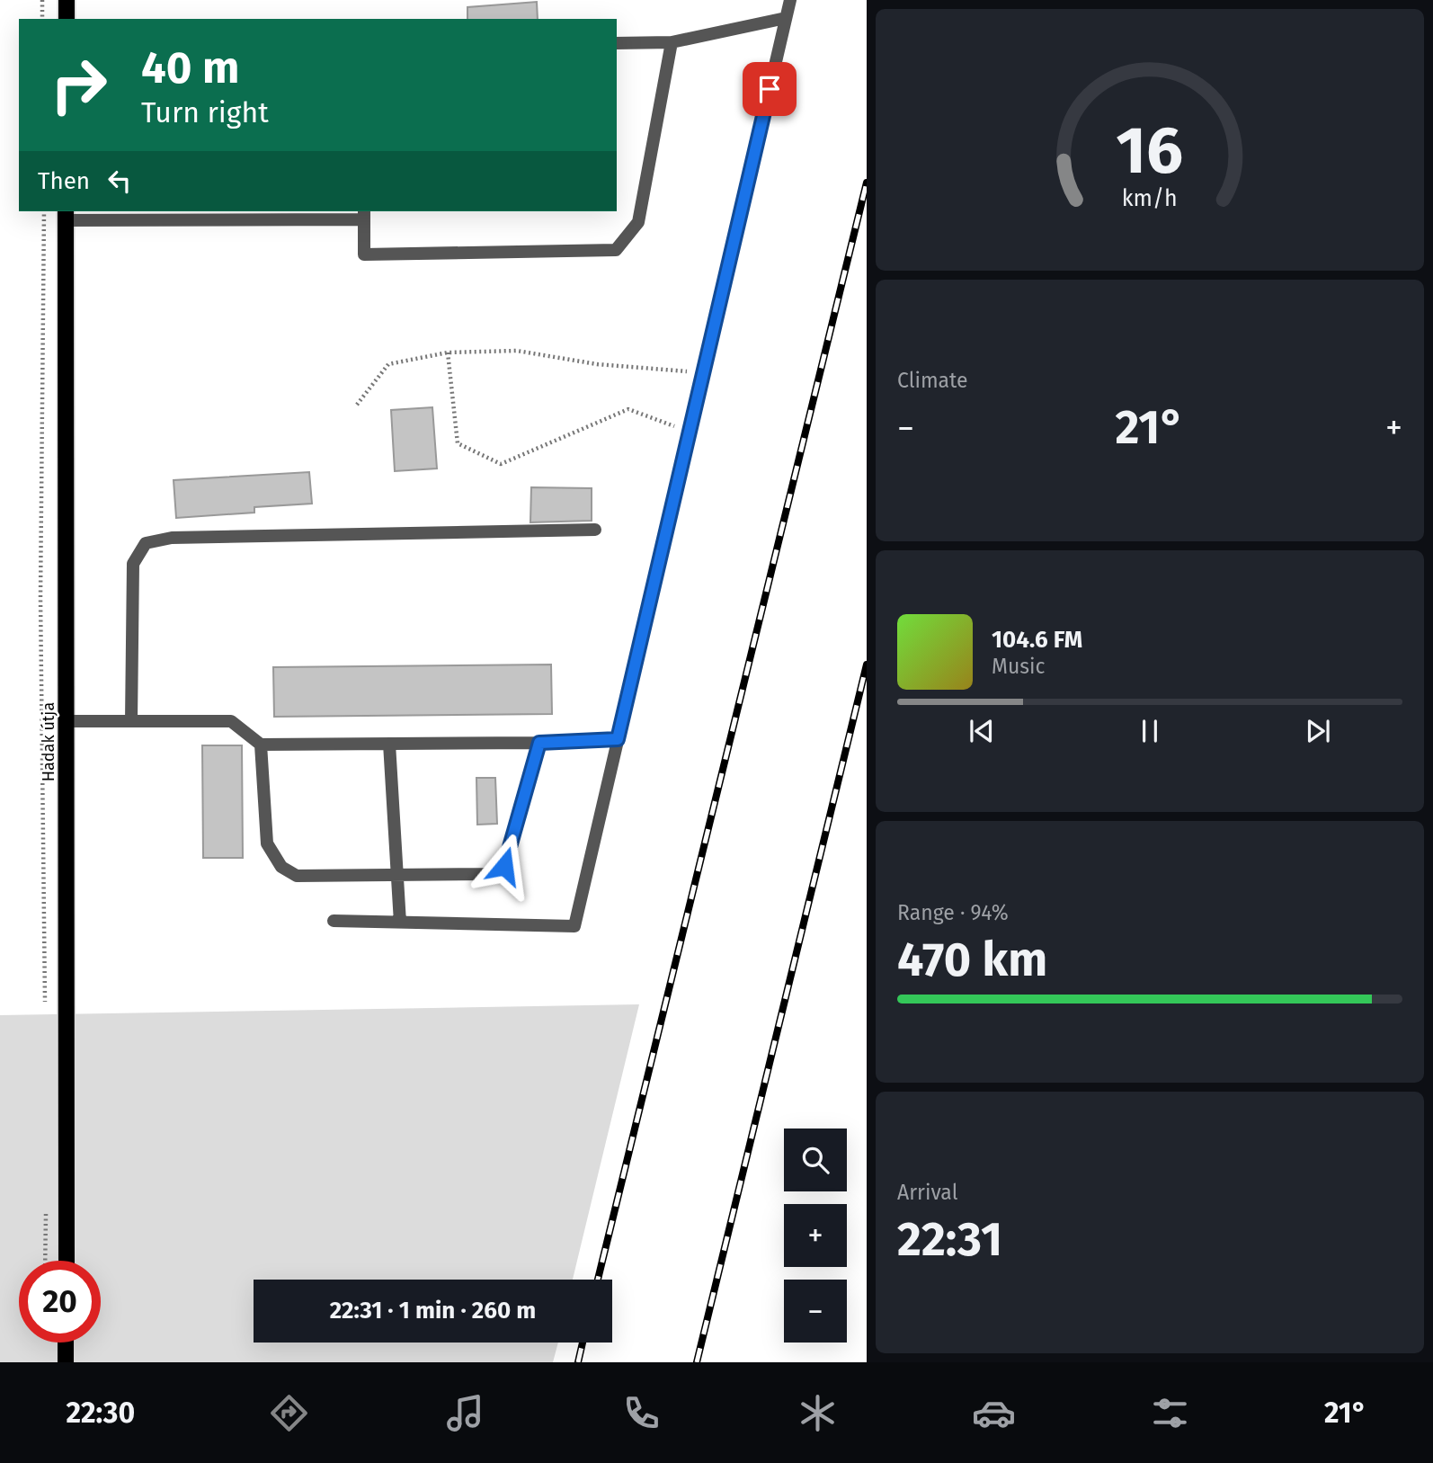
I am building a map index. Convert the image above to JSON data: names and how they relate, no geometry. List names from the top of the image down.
{
  "streets": {
    "main road": ["Hadak útja"]
  },
  "page": {
    "turn": ["40 m", "Turn right"],
    "then": "Then",
    "tile": [
      "Climate",
      ["Range · 94%", "470 km"],
      ["Arrival", "22:31"]
    ],
    "heat": ["−", "21°", "+"],
    "song": ["104.6 FM", "Music"],
    "map_buttons": ["+", "−"],
    "limit": "20",
    "trip": "22:31 · 1 min · 260 m",
    "tabs": ["22:30", "21°"],
    "gauge": ["16", "km/h"]
  }
}
